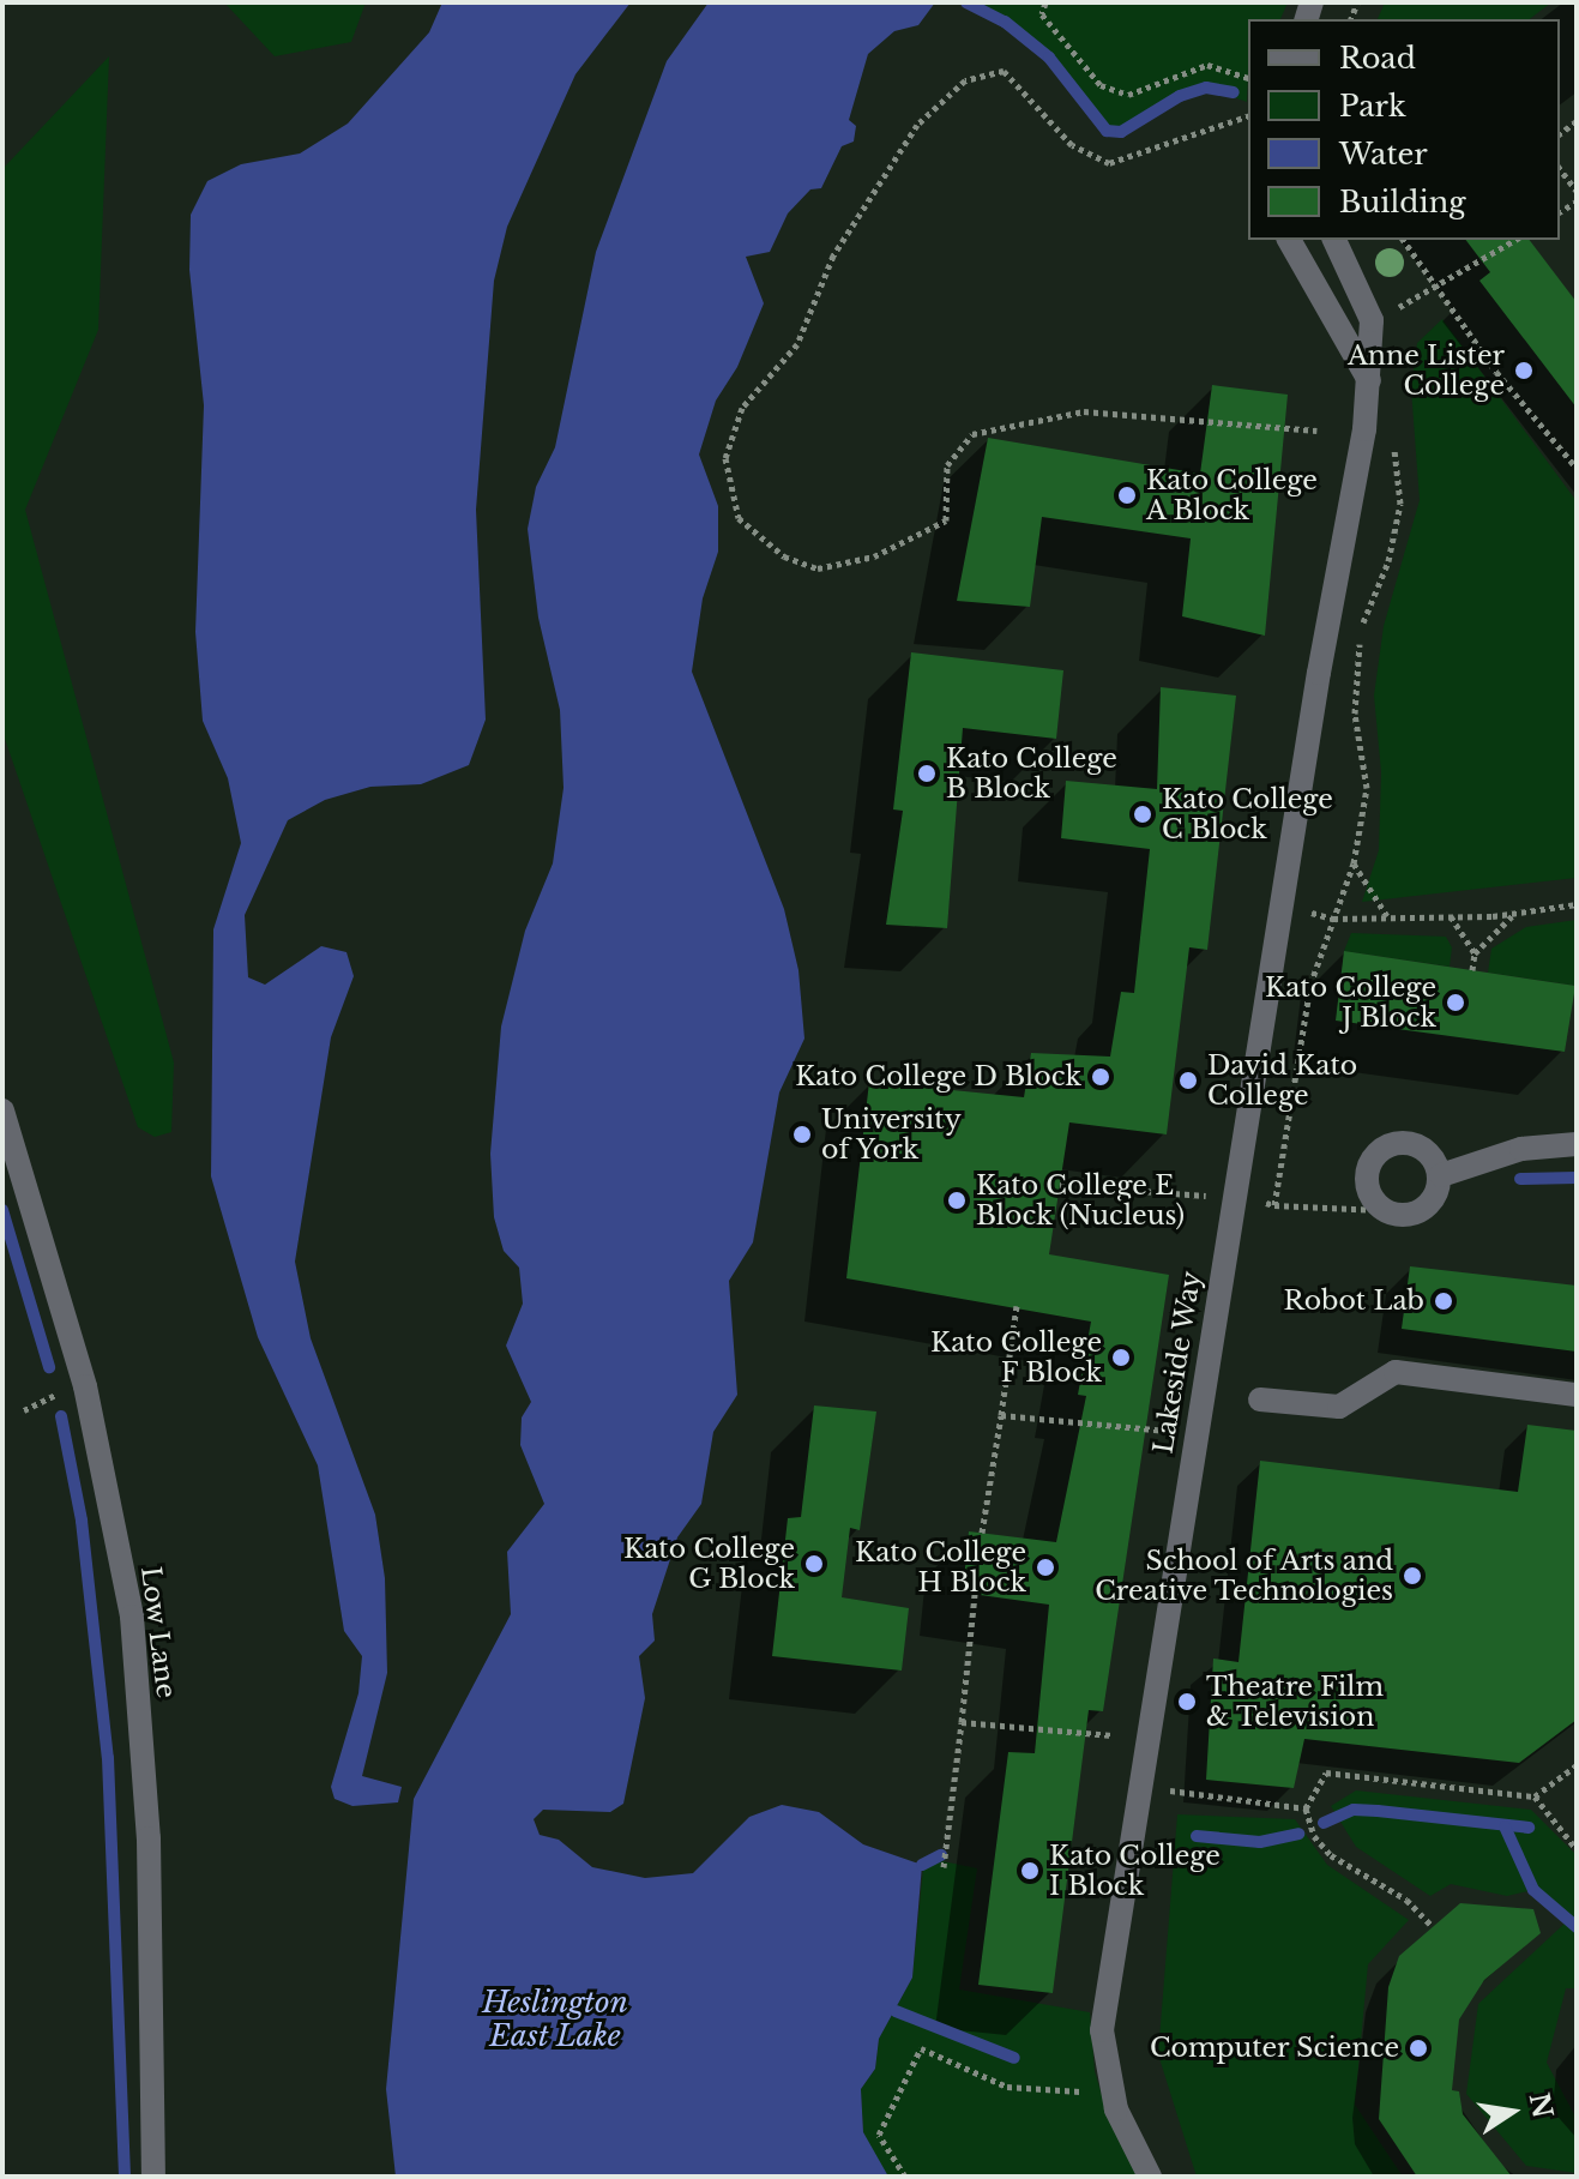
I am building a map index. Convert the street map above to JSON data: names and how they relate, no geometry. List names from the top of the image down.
{
  "streets": {
    "street": ["Lakeside Way", "Low Lane"]
  },
  "water": ["Heslington East Lake"],
  "places": [
    "Anne Lister College",
    "Kato College A Block",
    "Kato College B Block",
    "Kato College C Block",
    "Kato College J Block",
    "Kato College D Block",
    "David Kato College",
    "University of York",
    "Kato College E Block (Nucleus)",
    "Robot Lab",
    "Kato College F Block",
    "Kato College G Block",
    "Kato College H Block",
    "School of Arts and Creative Technologies",
    "Theatre Film & Television",
    "Kato College I Block",
    "Computer Science"
  ],
  "legend": [
    "Road",
    "Park",
    "Water",
    "Building"
  ],
  "north": "right"
}
